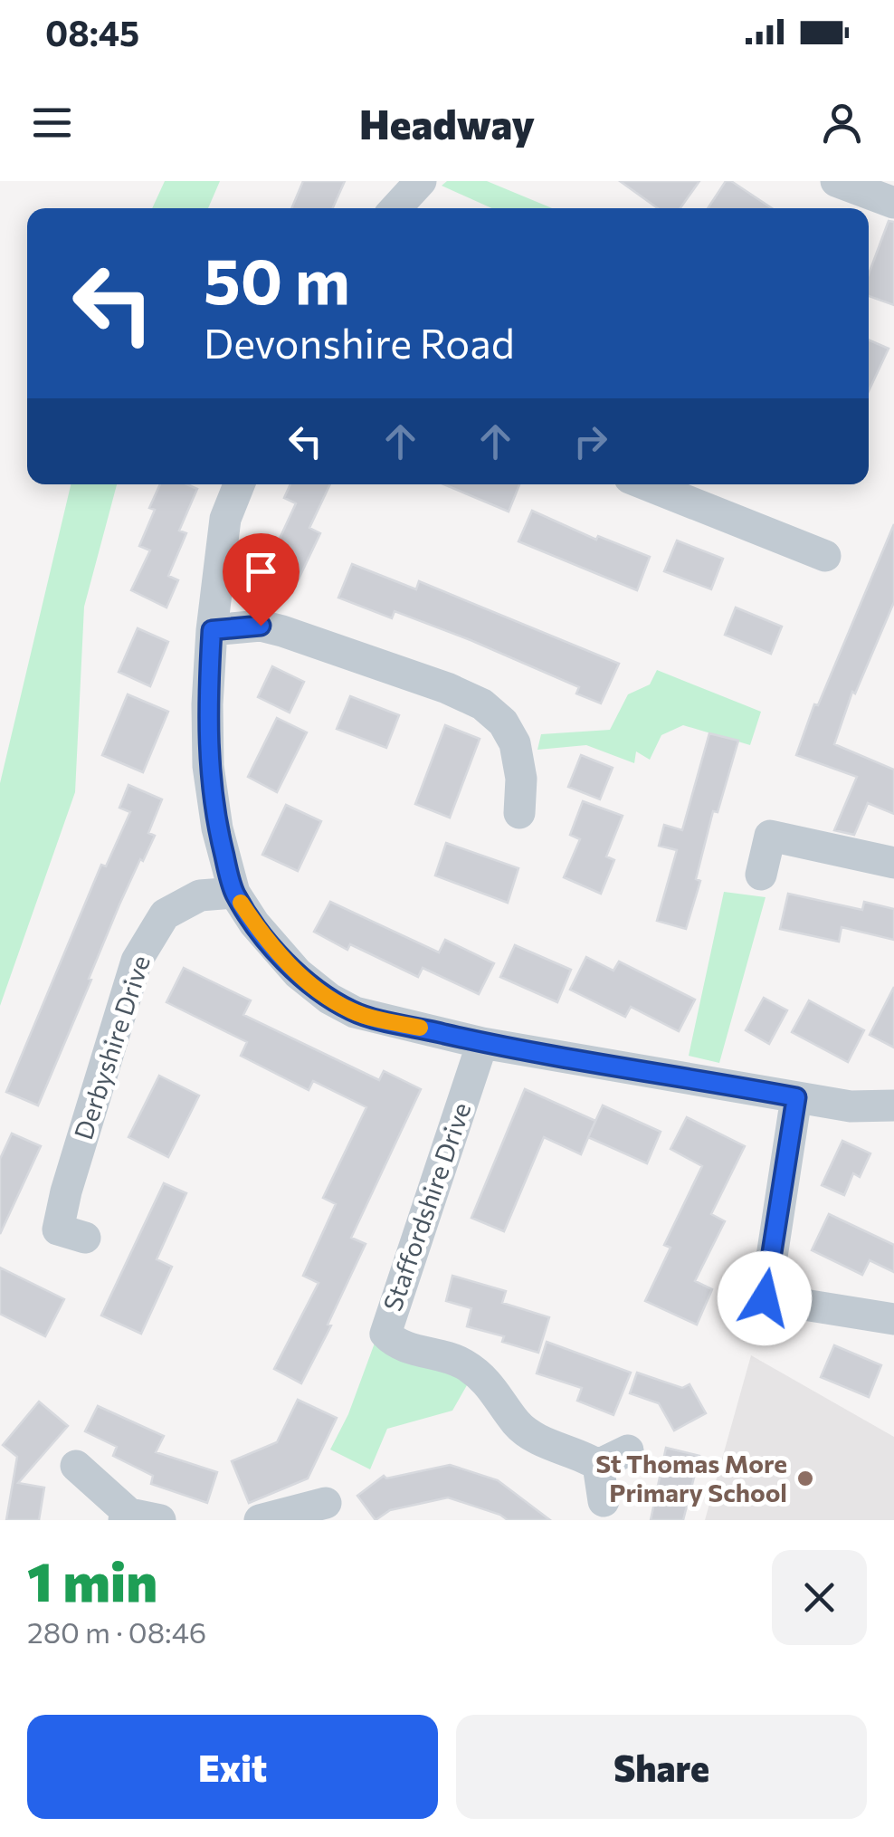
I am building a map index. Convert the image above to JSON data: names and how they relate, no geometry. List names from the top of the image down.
{
  "streets": {
    "street": ["Derbyshire Drive", "Staffordshire Drive"]
  },
  "places": ["St Thomas More Primary School"],
  "page": {
    "status": "08:45",
    "header": "Headway",
    "turn": ["50 m", "Devonshire Road"],
    "heading": ["1 min", "280 m · 08:46"],
    "buttons": ["Exit", "Share"]
  }
}
